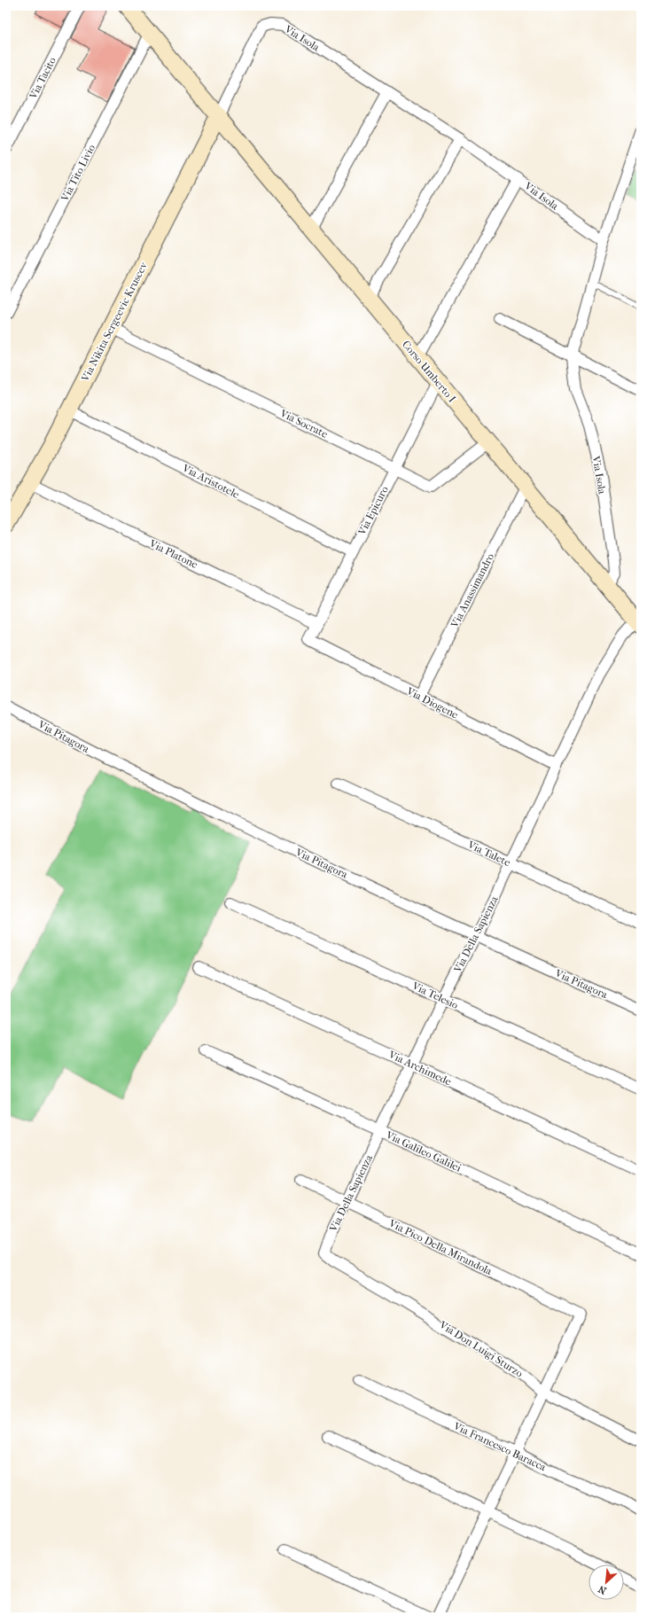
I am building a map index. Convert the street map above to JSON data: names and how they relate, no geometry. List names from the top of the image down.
{
  "streets": {
    "street": [
      "Via Isola",
      "Via Tacito",
      "Via Tito Livio",
      "Via Nikita Sergeevic Kruscev",
      "Corso Umberto I",
      "Via Socrate",
      "Via Aristotele",
      "Via Epicuro",
      "Via Platone",
      "Via Anassimandro",
      "Via Diogene",
      "Via Pitagora",
      "Via Talete",
      "Via Della Sapienza",
      "Via Telesio",
      "Via Archimede",
      "Via Galileo Galilei",
      "Via Pico Della Mirandola",
      "Via Don Luigi Sturzo",
      "Via Francesco Baracca"
    ]
  },
  "crossings": [
    ["Via Isola", "Via Nikita Sergeevic Kruscev"],
    ["Via Isola", "Corso Umberto I"],
    ["Via Tito Livio", "Corso Umberto I"],
    ["Via Nikita Sergeevic Kruscev", "Corso Umberto I"],
    ["Via Nikita Sergeevic Kruscev", "Via Socrate"],
    ["Via Nikita Sergeevic Kruscev", "Via Aristotele"],
    ["Via Nikita Sergeevic Kruscev", "Via Platone"],
    ["Corso Umberto I", "Via Socrate"],
    ["Corso Umberto I", "Via Epicuro"],
    ["Corso Umberto I", "Via Anassimandro"],
    ["Corso Umberto I", "Via Della Sapienza"],
    ["Via Socrate", "Via Epicuro"],
    ["Via Aristotele", "Via Epicuro"],
    ["Via Epicuro", "Via Platone"],
    ["Via Epicuro", "Via Diogene"],
    ["Via Anassimandro", "Via Diogene"],
    ["Via Diogene", "Via Della Sapienza"],
    ["Via Pitagora", "Via Della Sapienza"],
    ["Via Talete", "Via Della Sapienza"],
    ["Via Della Sapienza", "Via Telesio"],
    ["Via Della Sapienza", "Via Archimede"],
    ["Via Della Sapienza", "Via Galileo Galilei"],
    ["Via Della Sapienza", "Via Pico Della Mirandola"],
    ["Via Della Sapienza", "Via Don Luigi Sturzo"],
    ["Via Pico Della Mirandola", "Via Don Luigi Sturzo"]
  ],
  "north": "bottom left"
}
